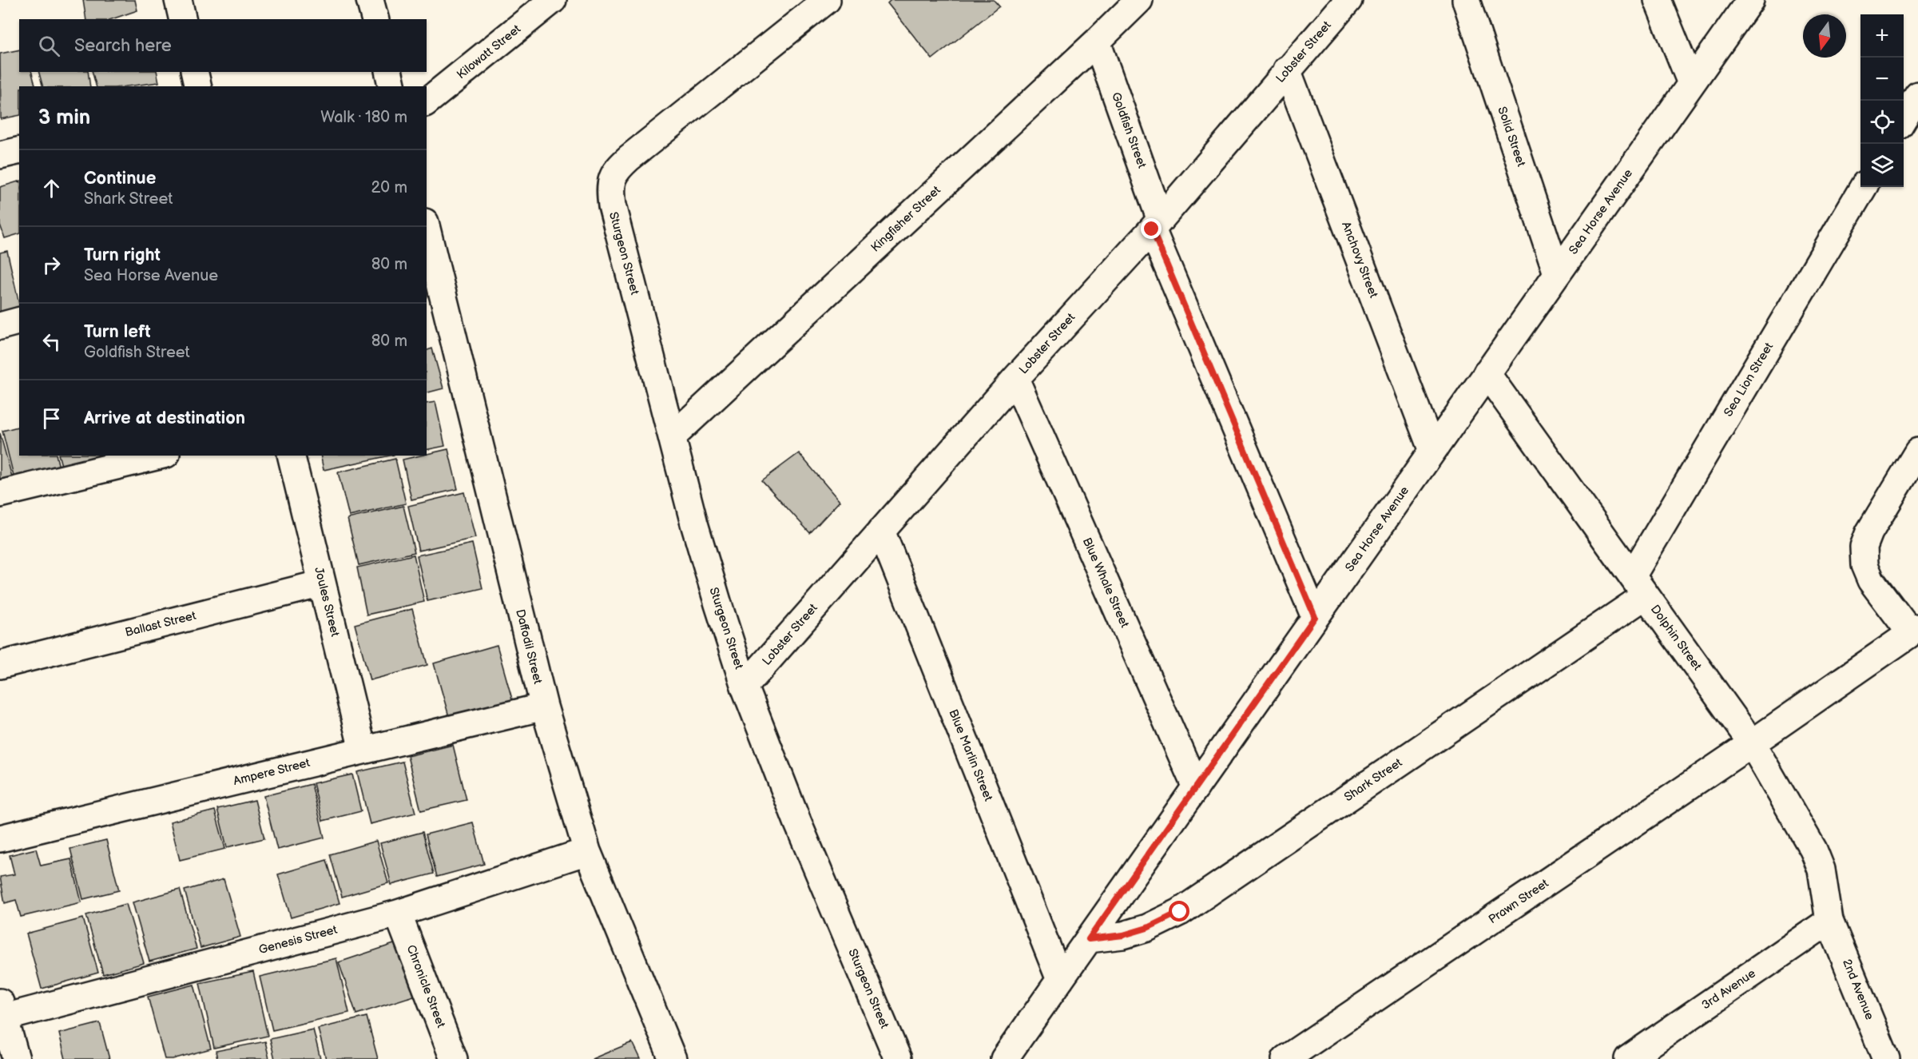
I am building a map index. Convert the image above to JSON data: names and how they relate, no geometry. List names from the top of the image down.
{
  "streets": {
    "street": [
      "Kilowatt Street",
      "Lobster Street",
      "Goldfish Street",
      "Solid Street",
      "Sea Horse Avenue",
      "Kingfisher Street",
      "Sturgeon Street",
      "Anchovy Street",
      "Sea Lion Street",
      "Blue Whale Street",
      "Joules Street",
      "Ballast Street",
      "Dolphin Street",
      "Daffodil Street",
      "Blue Marlin Street",
      "Ampere Street",
      "Shark Street",
      "Prawn Street",
      "Genesis Street",
      "Chronicle Street",
      "3rd Avenue",
      "2nd Avenue"
    ]
  },
  "crossings": [
    ["Lobster Street", "Goldfish Street"],
    ["Lobster Street", "Sturgeon Street"],
    ["Lobster Street", "Anchovy Street"],
    ["Lobster Street", "Blue Whale Street"],
    ["Lobster Street", "Blue Marlin Street"],
    ["Goldfish Street", "Sea Horse Avenue"],
    ["Goldfish Street", "Kingfisher Street"],
    ["Solid Street", "Sea Horse Avenue"],
    ["Sea Horse Avenue", "Anchovy Street"],
    ["Sea Horse Avenue", "Blue Whale Street"],
    ["Sea Horse Avenue", "Dolphin Street"],
    ["Sea Horse Avenue", "Blue Marlin Street"],
    ["Sea Horse Avenue", "Shark Street"],
    ["Kingfisher Street", "Sturgeon Street"],
    ["Sea Lion Street", "Dolphin Street"],
    ["Sea Lion Street", "Shark Street"],
    ["Joules Street", "Ballast Street"],
    ["Joules Street", "Ampere Street"],
    ["Dolphin Street", "Shark Street"],
    ["Dolphin Street", "Prawn Street"],
    ["Dolphin Street", "3rd Avenue"],
    ["Dolphin Street", "2nd Avenue"],
    ["Daffodil Street", "Ampere Street"],
    ["Daffodil Street", "Genesis Street"],
    ["Genesis Street", "Chronicle Street"],
    ["3rd Avenue", "2nd Avenue"]
  ],
  "north": "bottom",
  "page": {
    "map_buttons": ["+", "−"],
    "search": "Search here",
    "heading": ["3 min", "Walk · 180 m"],
    "list": [
      ["Continue", "Shark Street", "20 m"],
      ["Turn right", "Sea Horse Avenue", "80 m"],
      ["Turn left", "Goldfish Street", "80 m"],
      "Arrive at destination"
    ]
  }
}
